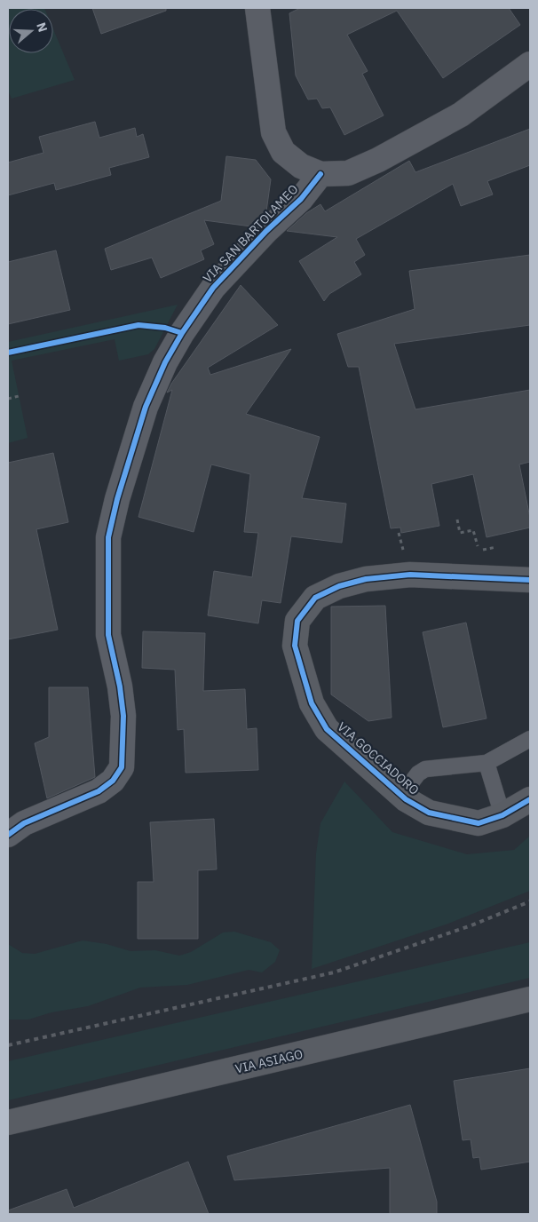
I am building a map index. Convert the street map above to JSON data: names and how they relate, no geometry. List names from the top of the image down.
{
  "streets": {
    "street": ["VIA SAN BARTOLAMEO", "VIA GOCCIADORO", "VIA ASIAGO"]
  },
  "north": "right"
}
